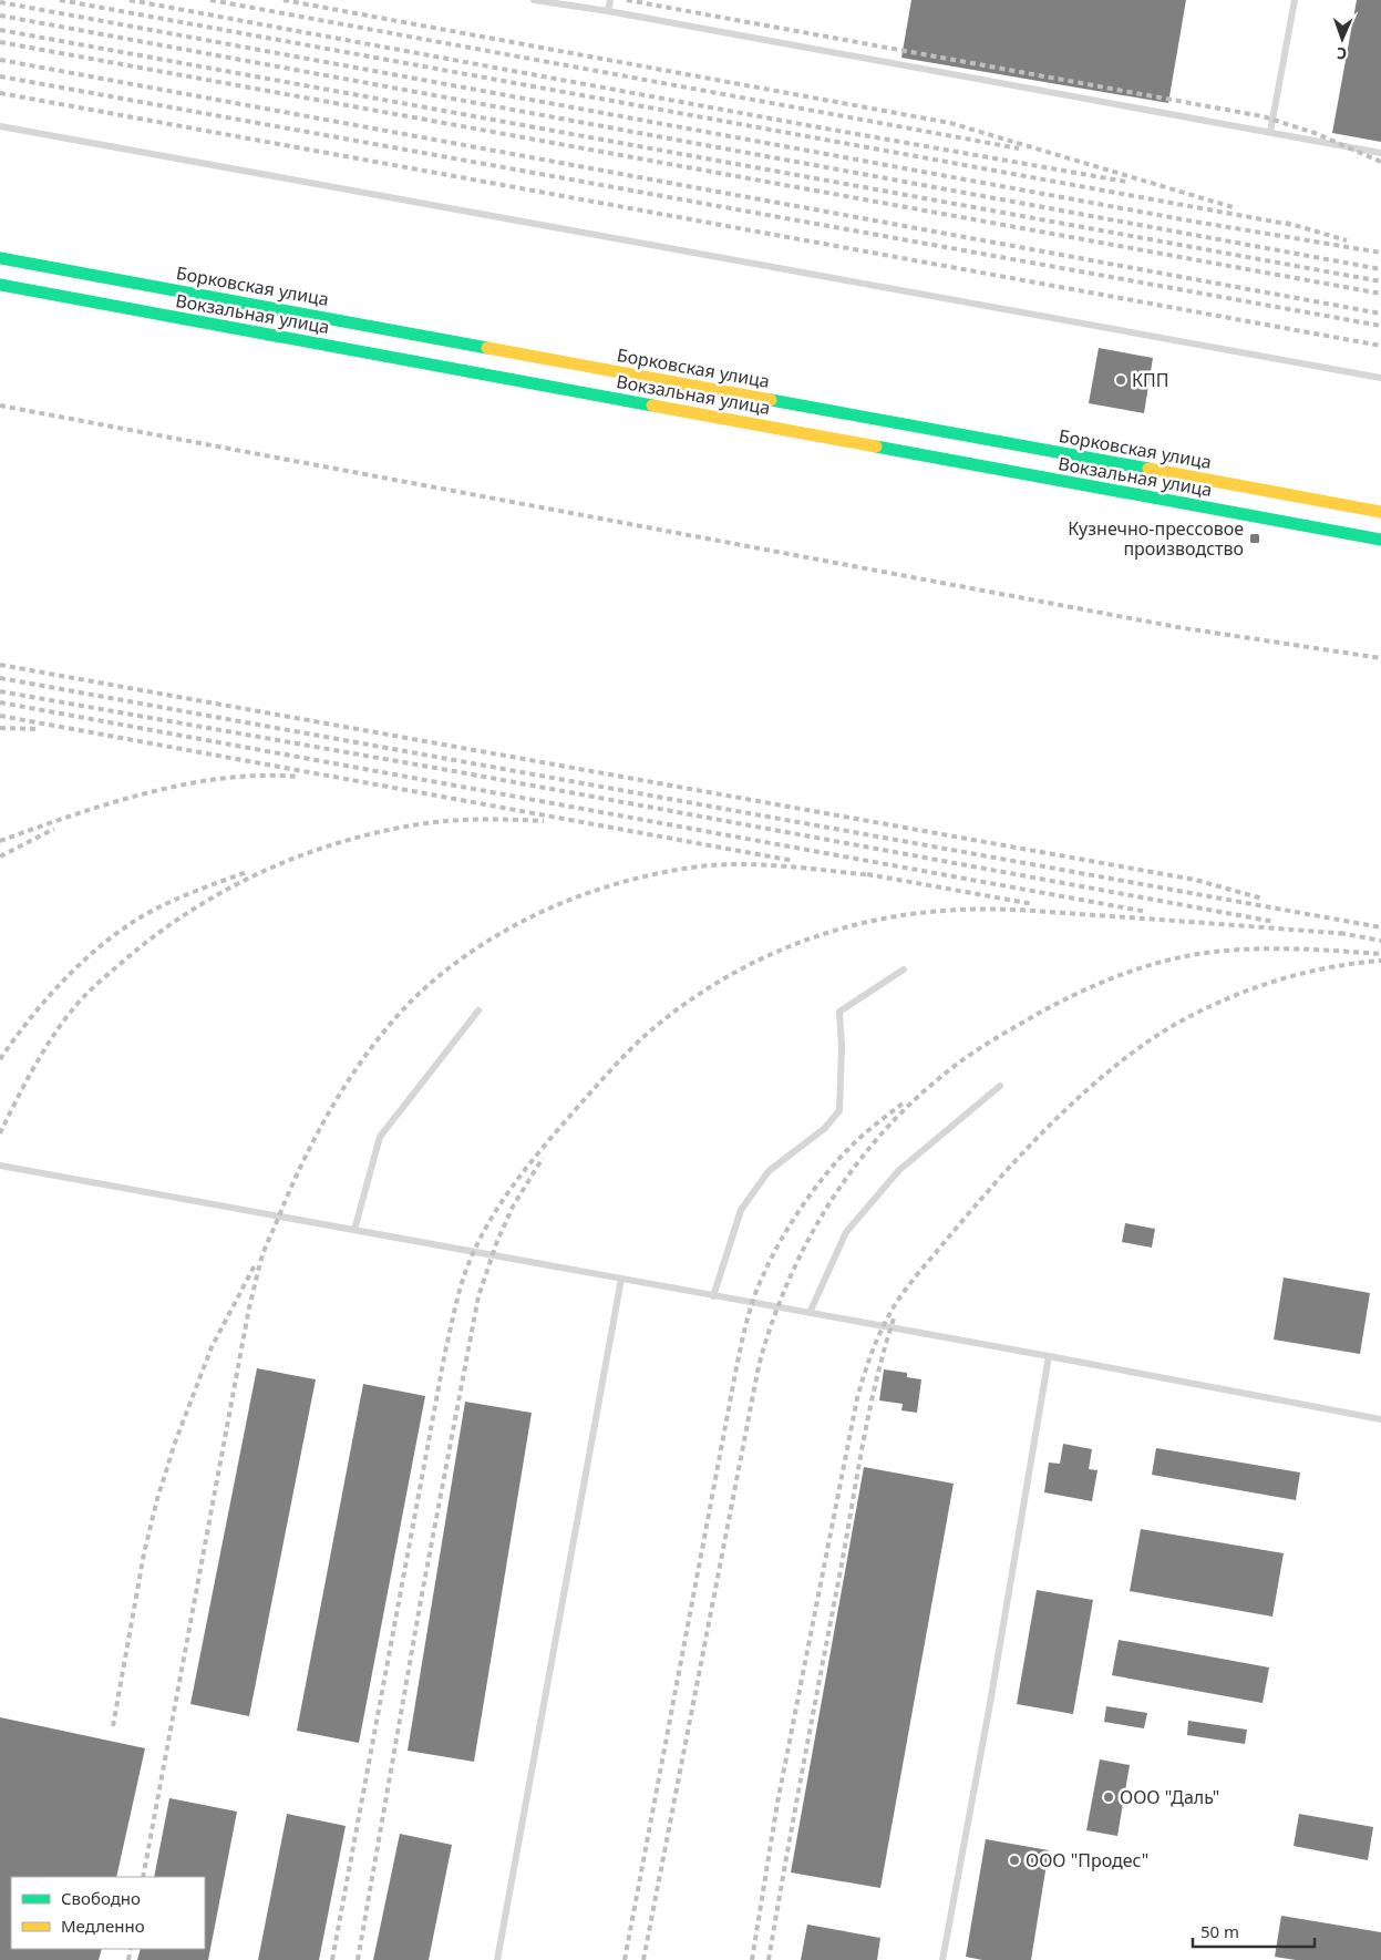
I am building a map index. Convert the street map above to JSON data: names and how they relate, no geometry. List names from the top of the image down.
{
  "streets": {
    "main road": ["Борковская улица", "Вокзальная улица"]
  },
  "places": {
    "other": ["КПП", "ООО \"Даль\"", "ООО \"Продес\""],
    "transit": ["Кузнечно-прессовое производство"]
  },
  "legend": ["Свободно", "Медленно"],
  "scale_bar": "50 m",
  "north": "bottom"
}
